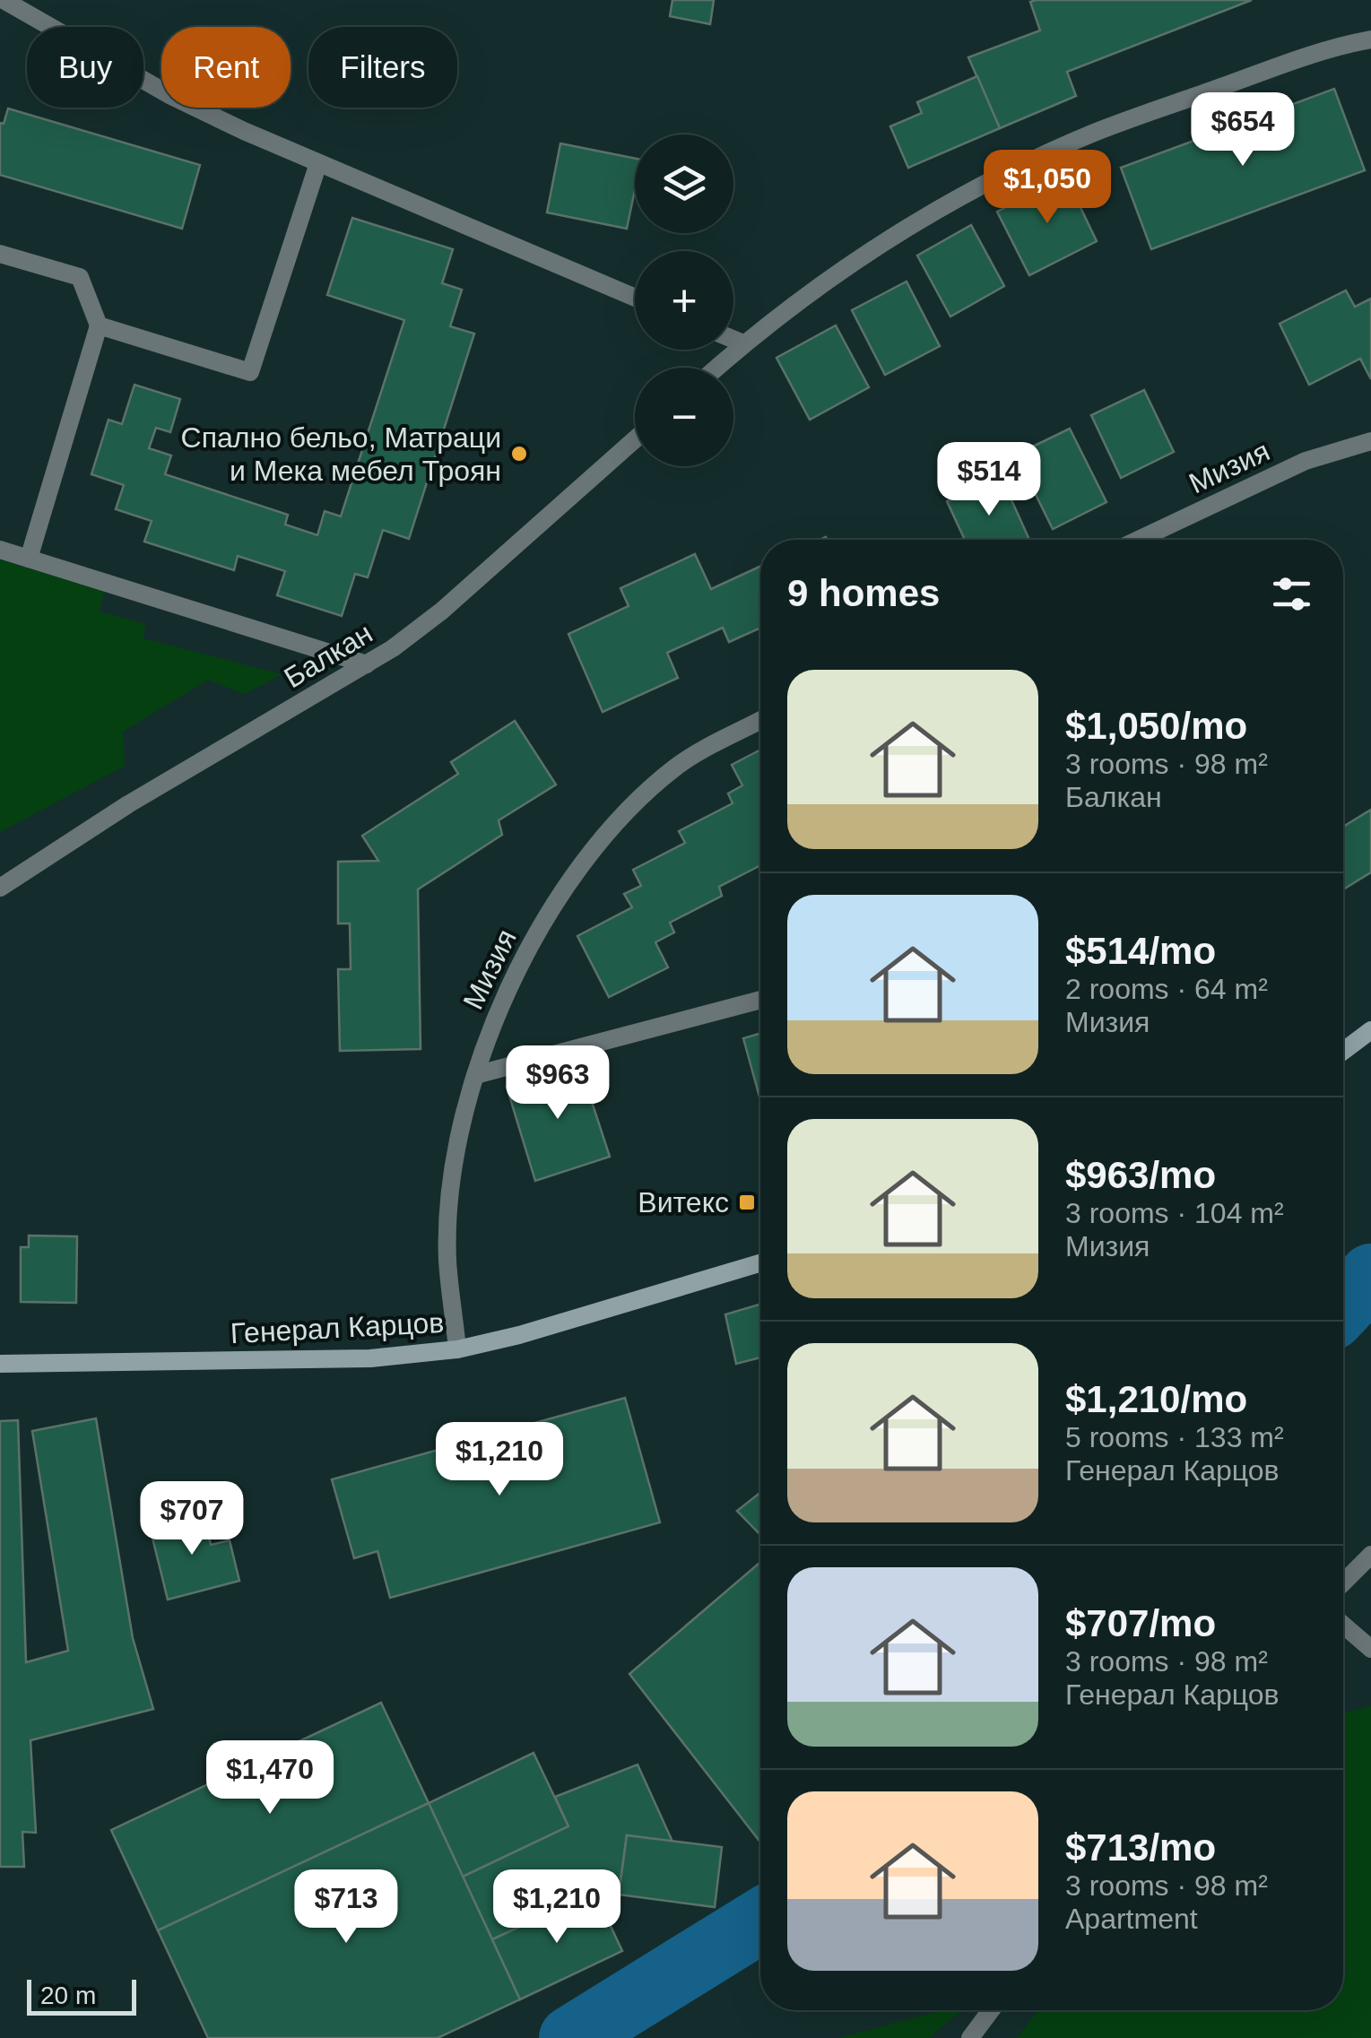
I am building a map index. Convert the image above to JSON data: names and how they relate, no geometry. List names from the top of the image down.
{
  "streets": {
    "main road": ["Генерал Карцов"],
    "street": ["Мизия", "Балкан"]
  },
  "crossings": [
    ["Мизия", "Генерал Карцов"]
  ],
  "places": {
    "other": ["Спално бельо, Матраци и Мека мебел Троян"],
    "transit": ["Витекс"]
  },
  "scale_bar": "20 m",
  "page": {
    "chip": ["Buy", "Rent", "Filters"],
    "price": [
      "$654",
      "$1,050",
      "$514",
      "$963",
      "$1,210",
      "$707",
      "$1,470",
      "$713",
      "$1,210"
    ],
    "map_buttons": ["+", "−"],
    "heading": "9 homes",
    "list": [
      {
        "name": "$1,050/mo",
        "note": "3 rooms · 98 m² · Балкан"
      },
      {
        "name": "$514/mo",
        "note": "2 rooms · 64 m² · Мизия"
      },
      {
        "name": "$963/mo",
        "note": "3 rooms · 104 m² · Мизия"
      },
      {
        "name": "$1,210/mo",
        "note": "5 rooms · 133 m² · Генерал Карцов"
      },
      {
        "name": "$707/mo",
        "note": "3 rooms · 98 m² · Генерал Карцов"
      },
      {
        "name": "$713/mo",
        "note": "3 rooms · 98 m² · Apartment"
      }
    ],
    "scale": "20 m"
  }
}
